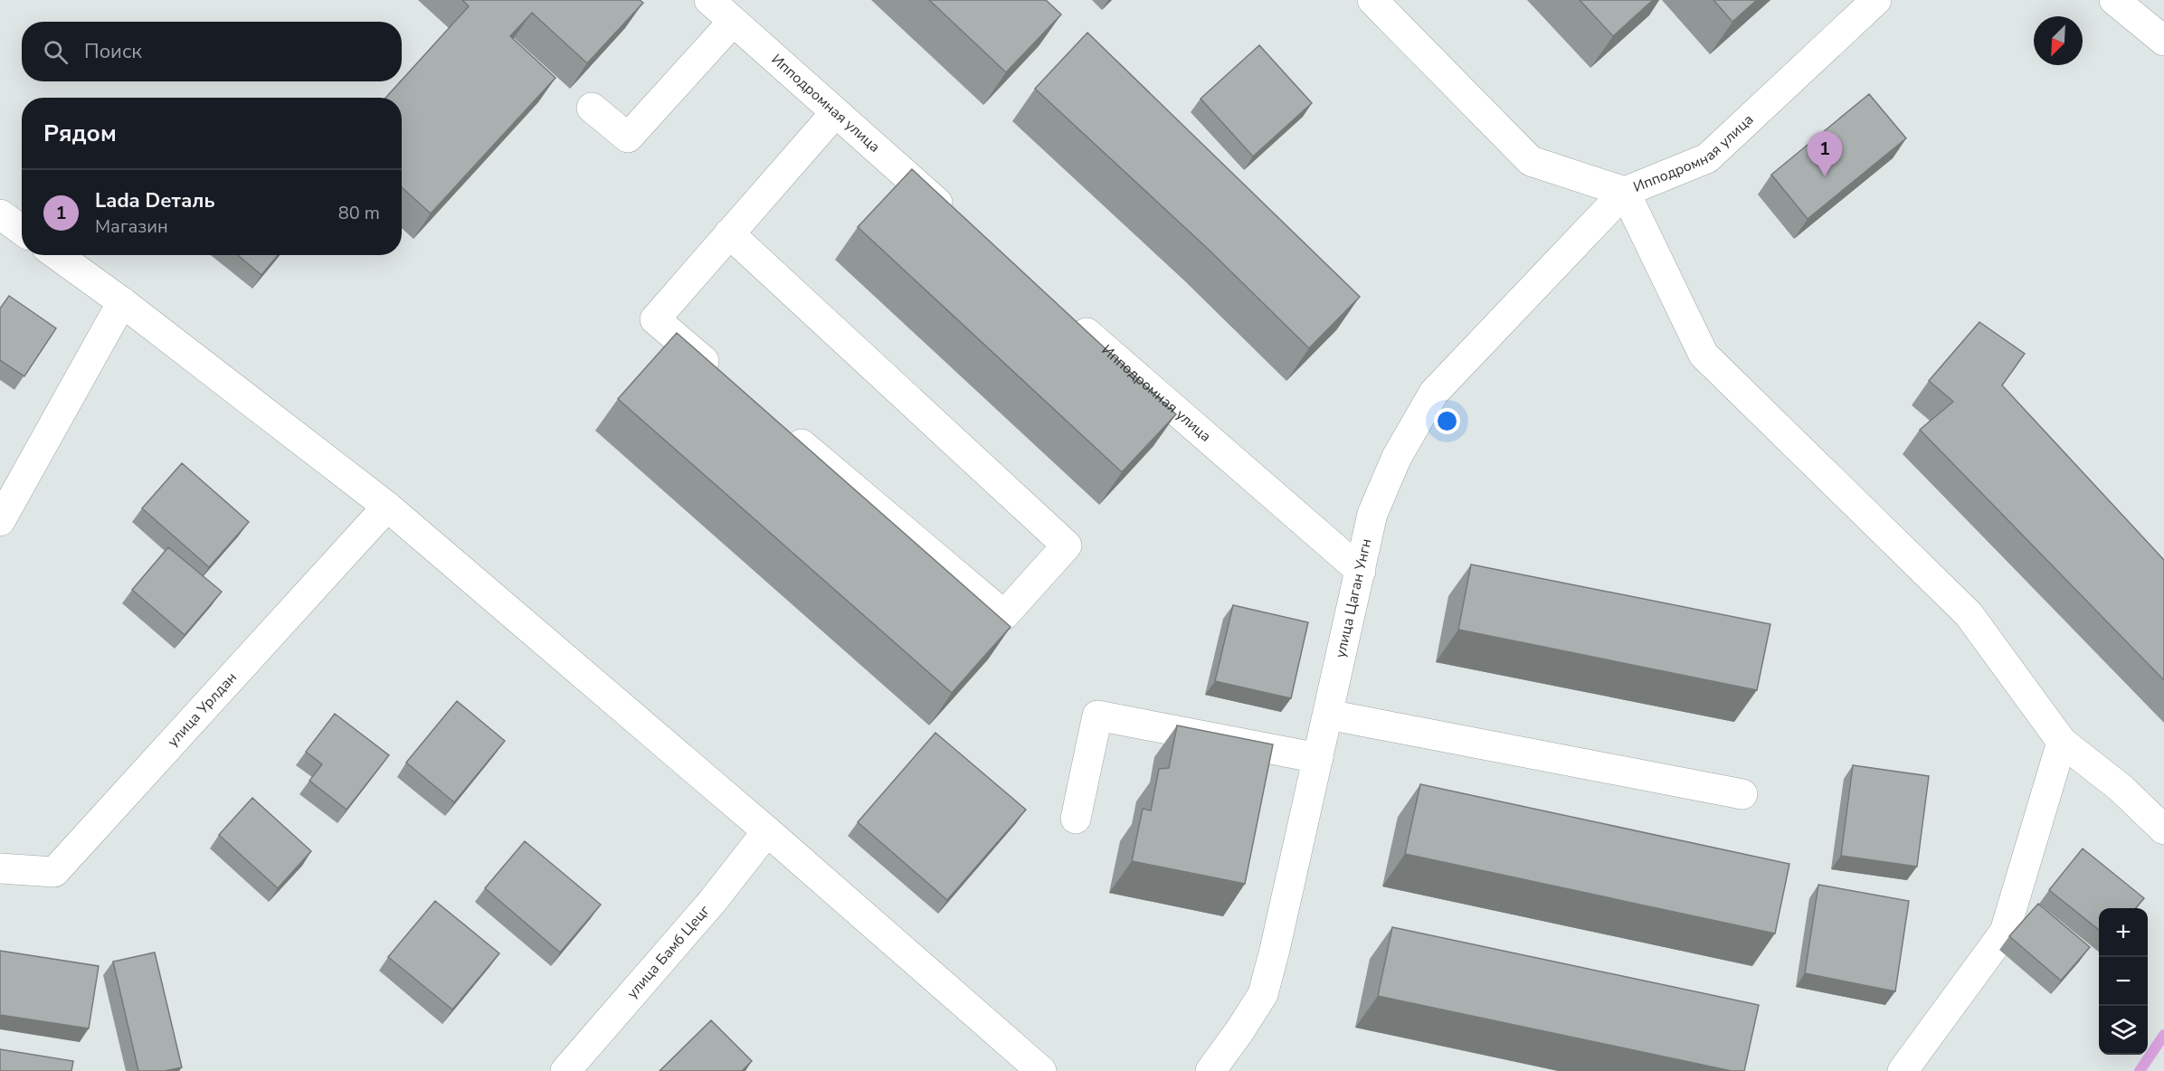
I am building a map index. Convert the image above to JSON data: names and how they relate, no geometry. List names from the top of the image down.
{
  "streets": {
    "street": [
      "Ипподромная улица",
      "улица Цаган Унгн",
      "улица Урлдан",
      "улица Бамб Цецг"
    ]
  },
  "crossings": [
    ["Ипподромная улица", "улица Цаган Унгн"]
  ],
  "north": "bottom left",
  "page": {
    "search": "Поиск",
    "heading": "Рядом",
    "pins": "1",
    "list": [
      {
        "mark": "1",
        "name": "Lada Dеталь",
        "note": "Магазин",
        "value": "80 m"
      }
    ],
    "map_buttons": ["+", "−"]
  }
}
